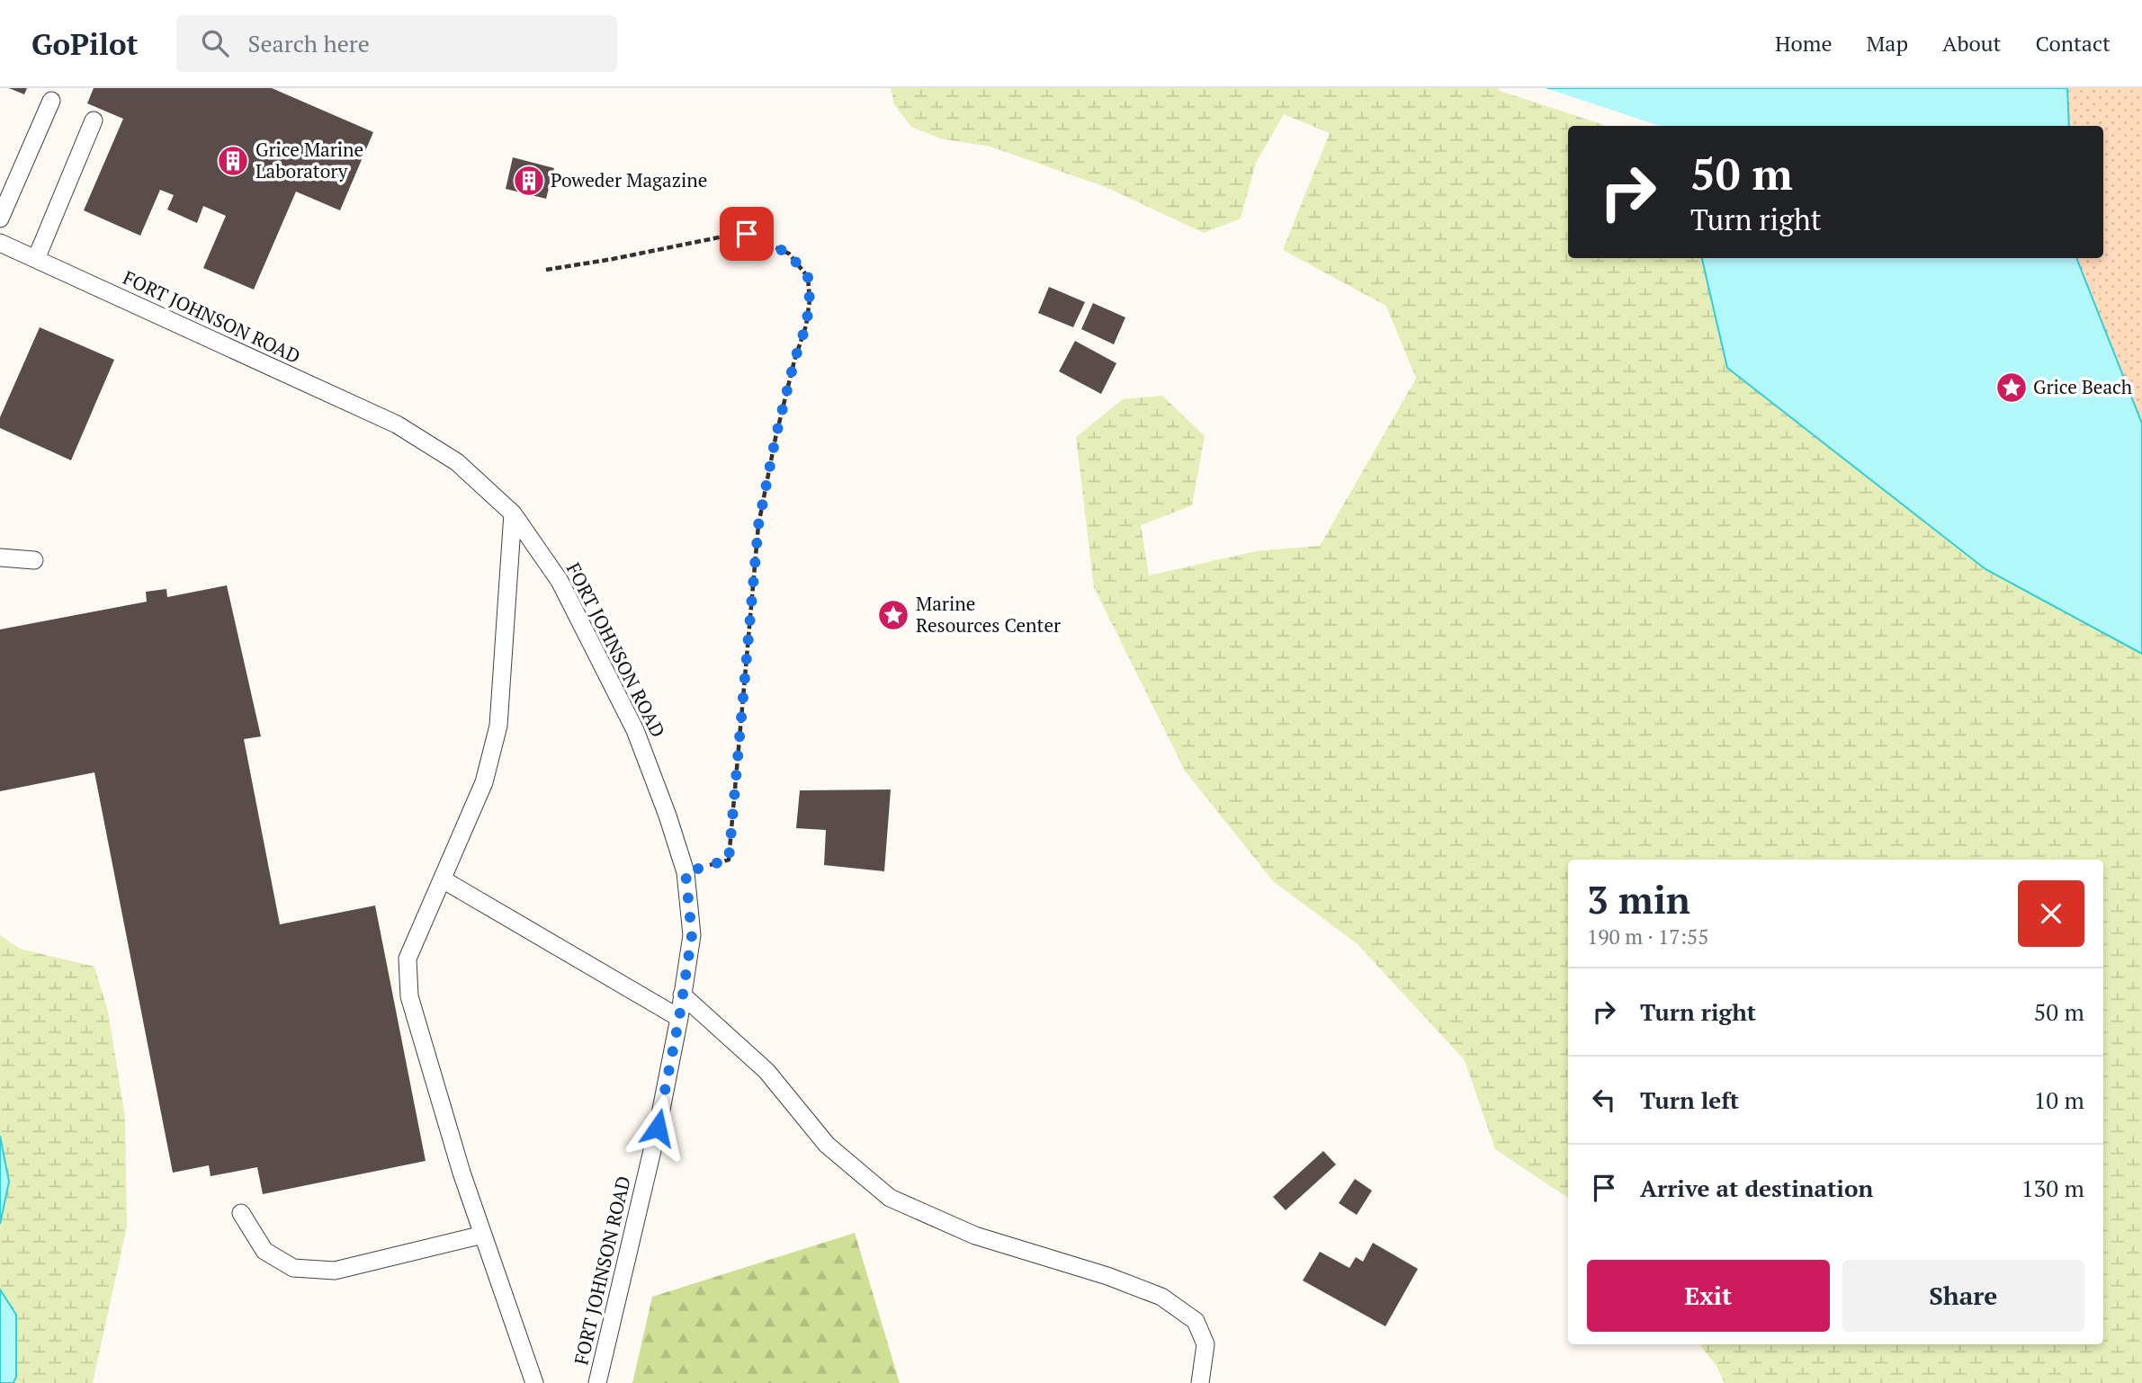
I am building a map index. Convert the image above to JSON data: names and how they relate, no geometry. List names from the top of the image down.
{
  "streets": {
    "lane": ["FORT JOHNSON ROAD"]
  },
  "places": {
    "building": ["Grice Marine Laboratory", "Poweder Magazine"],
    "place": ["Grice Beach", "Marine Resources Center"]
  },
  "page": {
    "header": "GoPilot",
    "search": "Search here",
    "nav": [
      "Home",
      "Map",
      "About",
      "Contact"
    ],
    "turn": ["50 m", "Turn right"],
    "heading": ["3 min", "190 m · 17:55"],
    "list": [
      {
        "name": "Turn right",
        "value": "50 m"
      },
      {
        "name": "Turn left",
        "value": "10 m"
      },
      {
        "name": "Arrive at destination",
        "value": "130 m"
      }
    ],
    "buttons": ["Exit", "Share"]
  }
}
